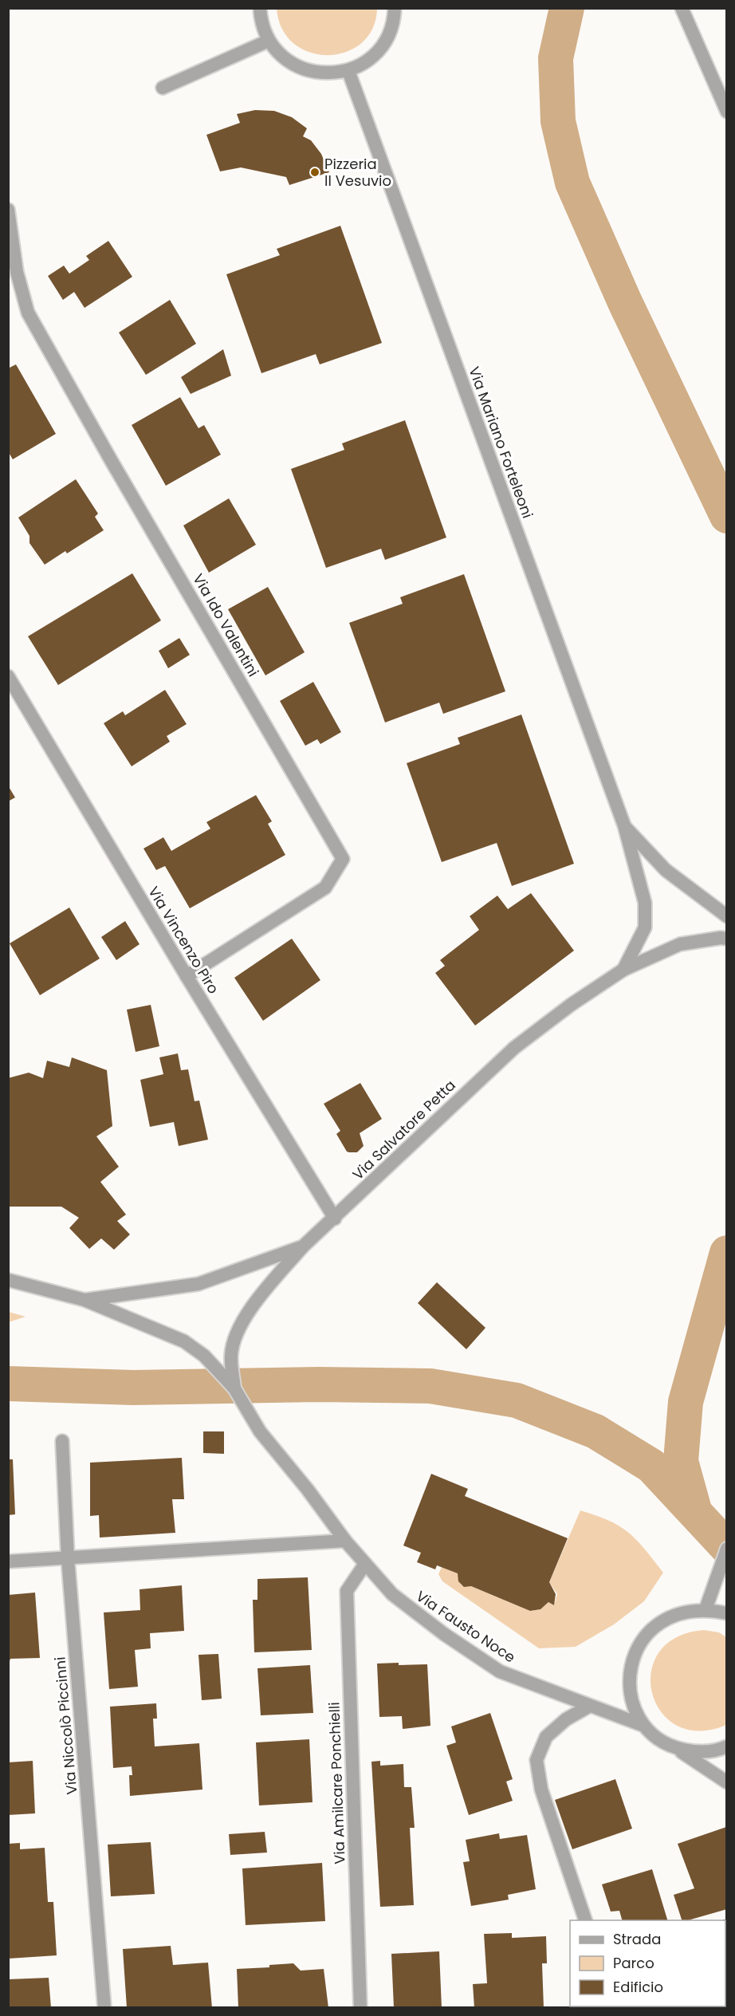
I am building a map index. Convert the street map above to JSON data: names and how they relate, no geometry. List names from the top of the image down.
{
  "streets": {
    "street": [
      "Via Mariano Forteleoni",
      "Via Ido Valentini",
      "Via Vincenzo Piro",
      "Via Salvatore Petta",
      "Via Fausto Noce",
      "Via Niccolò Piccinni",
      "Via Amilcare Ponchielli"
    ]
  },
  "crossings": [
    ["Via Mariano Forteleoni", "Via Salvatore Petta"],
    ["Via Ido Valentini", "Via Vincenzo Piro"],
    ["Via Vincenzo Piro", "Via Salvatore Petta"],
    ["Via Salvatore Petta", "Via Fausto Noce"],
    ["Via Fausto Noce", "Via Amilcare Ponchielli"]
  ],
  "places": ["Pizzeria Il Vesuvio"],
  "legend": ["Strada", "Parco", "Edificio"]
}
